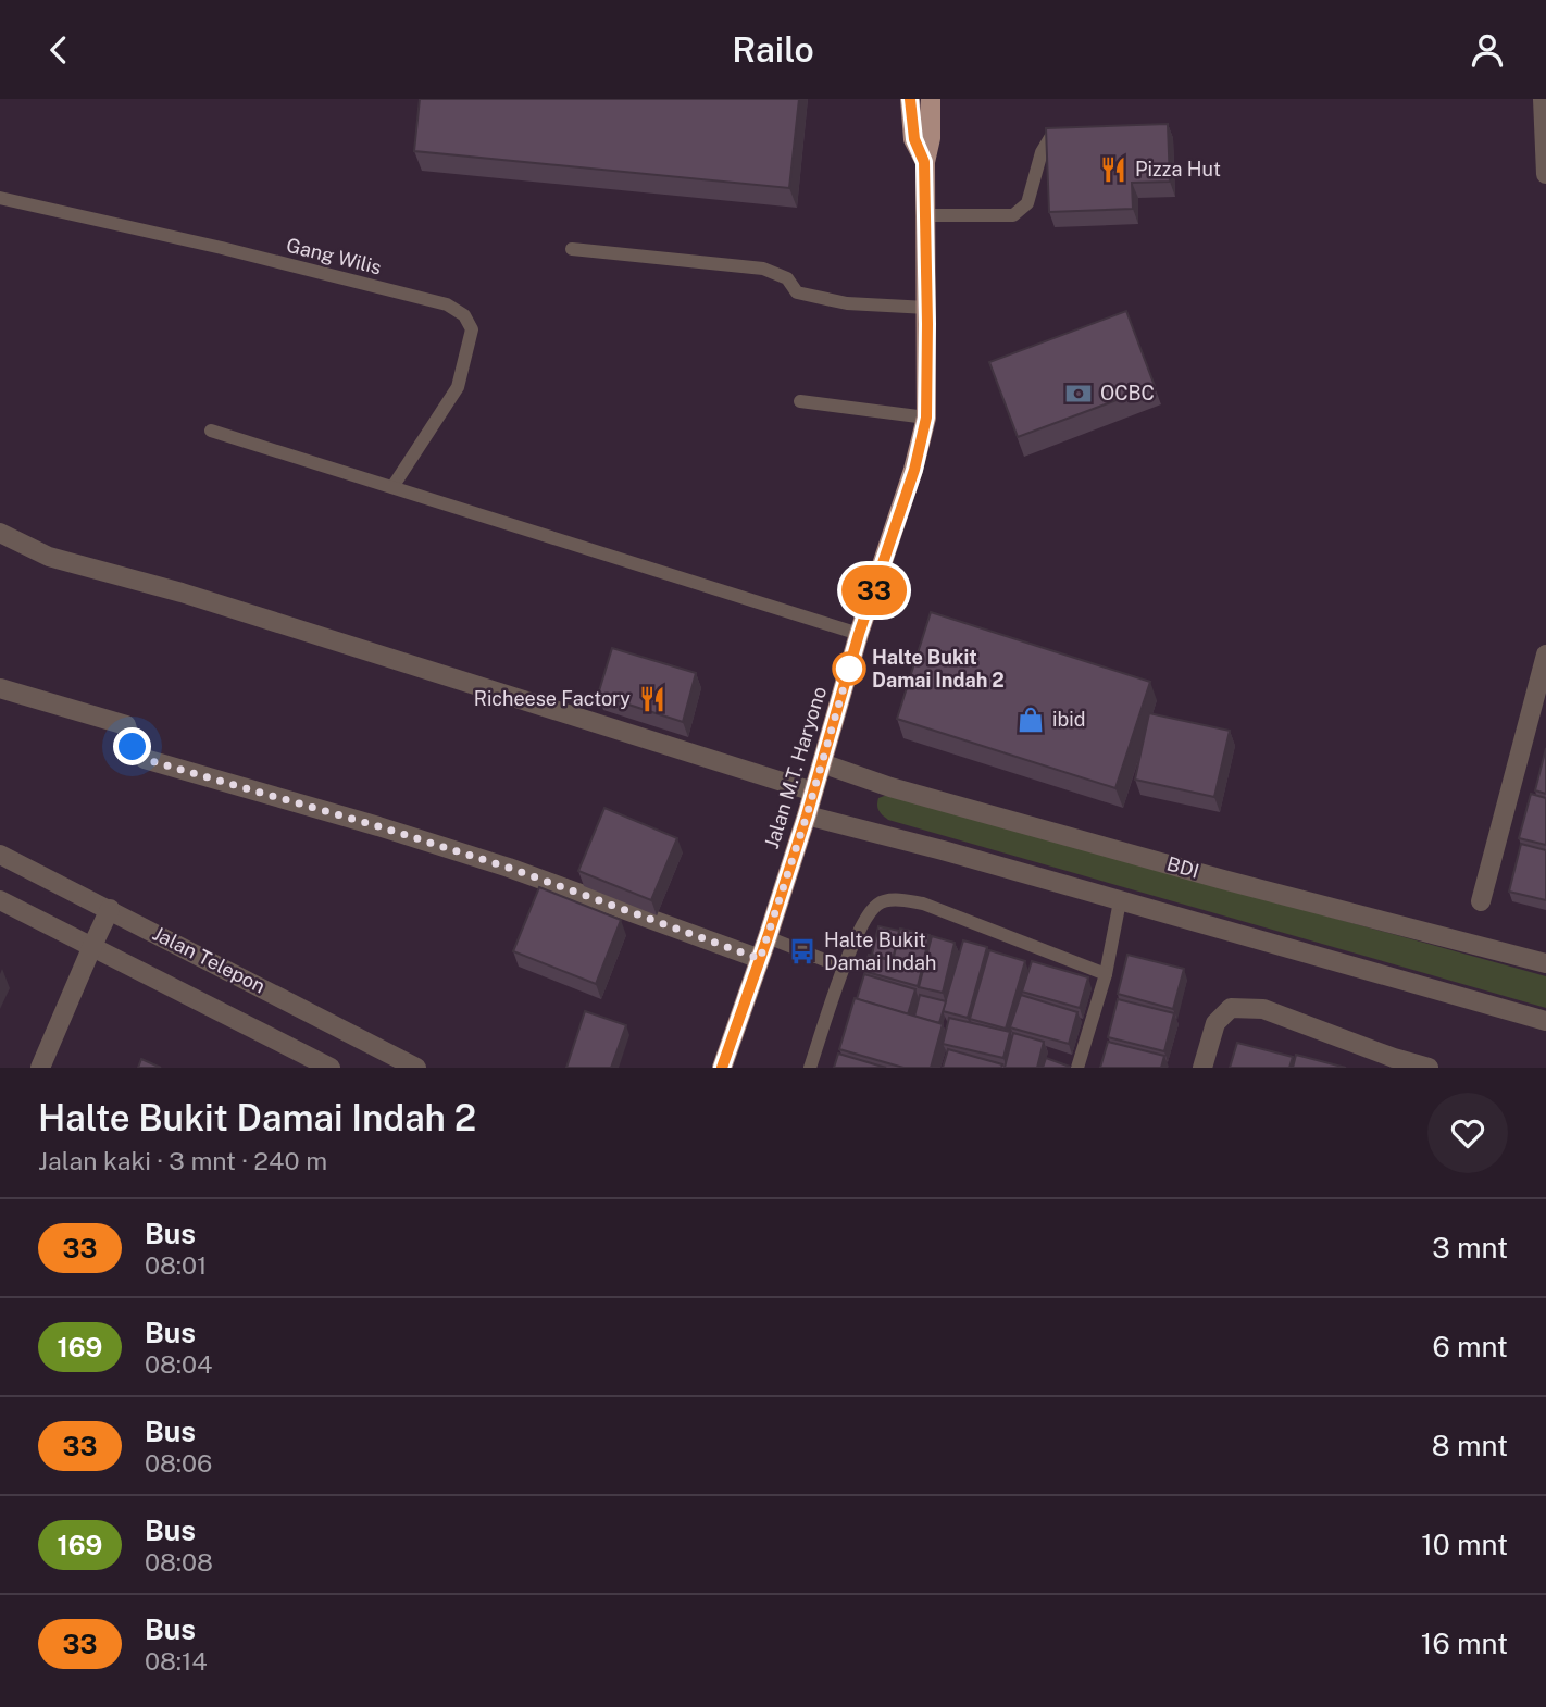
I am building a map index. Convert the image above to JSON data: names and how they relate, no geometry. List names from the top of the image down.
{
  "streets": {
    "main road": ["Jalan M.T. Haryono"],
    "street": ["BDI", "Jalan Telepon"],
    "lane": ["Gang Wilis"]
  },
  "crossings": [
    ["Jalan M.T. Haryono", "BDI"]
  ],
  "places": {
    "restaurant": ["Pizza Hut", "Richeese Factory"],
    "bank": ["OCBC"],
    "other": ["Halte Bukit Damai Indah 2"],
    "shop": ["ibid"],
    "bus stop": ["Halte Bukit Damai Indah"]
  },
  "lines": ["bus line 33"],
  "page": {
    "header": "Railo",
    "on_map": "33",
    "heading": ["Halte Bukit Damai Indah 2", "Jalan kaki · 3 mnt · 240 m"],
    "list": [
      {
        "mark": "33",
        "name": "Bus",
        "note": "08:01",
        "value": "3 mnt"
      },
      {
        "mark": "169",
        "name": "Bus",
        "note": "08:04",
        "value": "6 mnt"
      },
      {
        "mark": "33",
        "name": "Bus",
        "note": "08:06",
        "value": "8 mnt"
      },
      {
        "mark": "169",
        "name": "Bus",
        "note": "08:08",
        "value": "10 mnt"
      },
      {
        "mark": "33",
        "name": "Bus",
        "note": "08:14",
        "value": "16 mnt"
      }
    ]
  }
}
